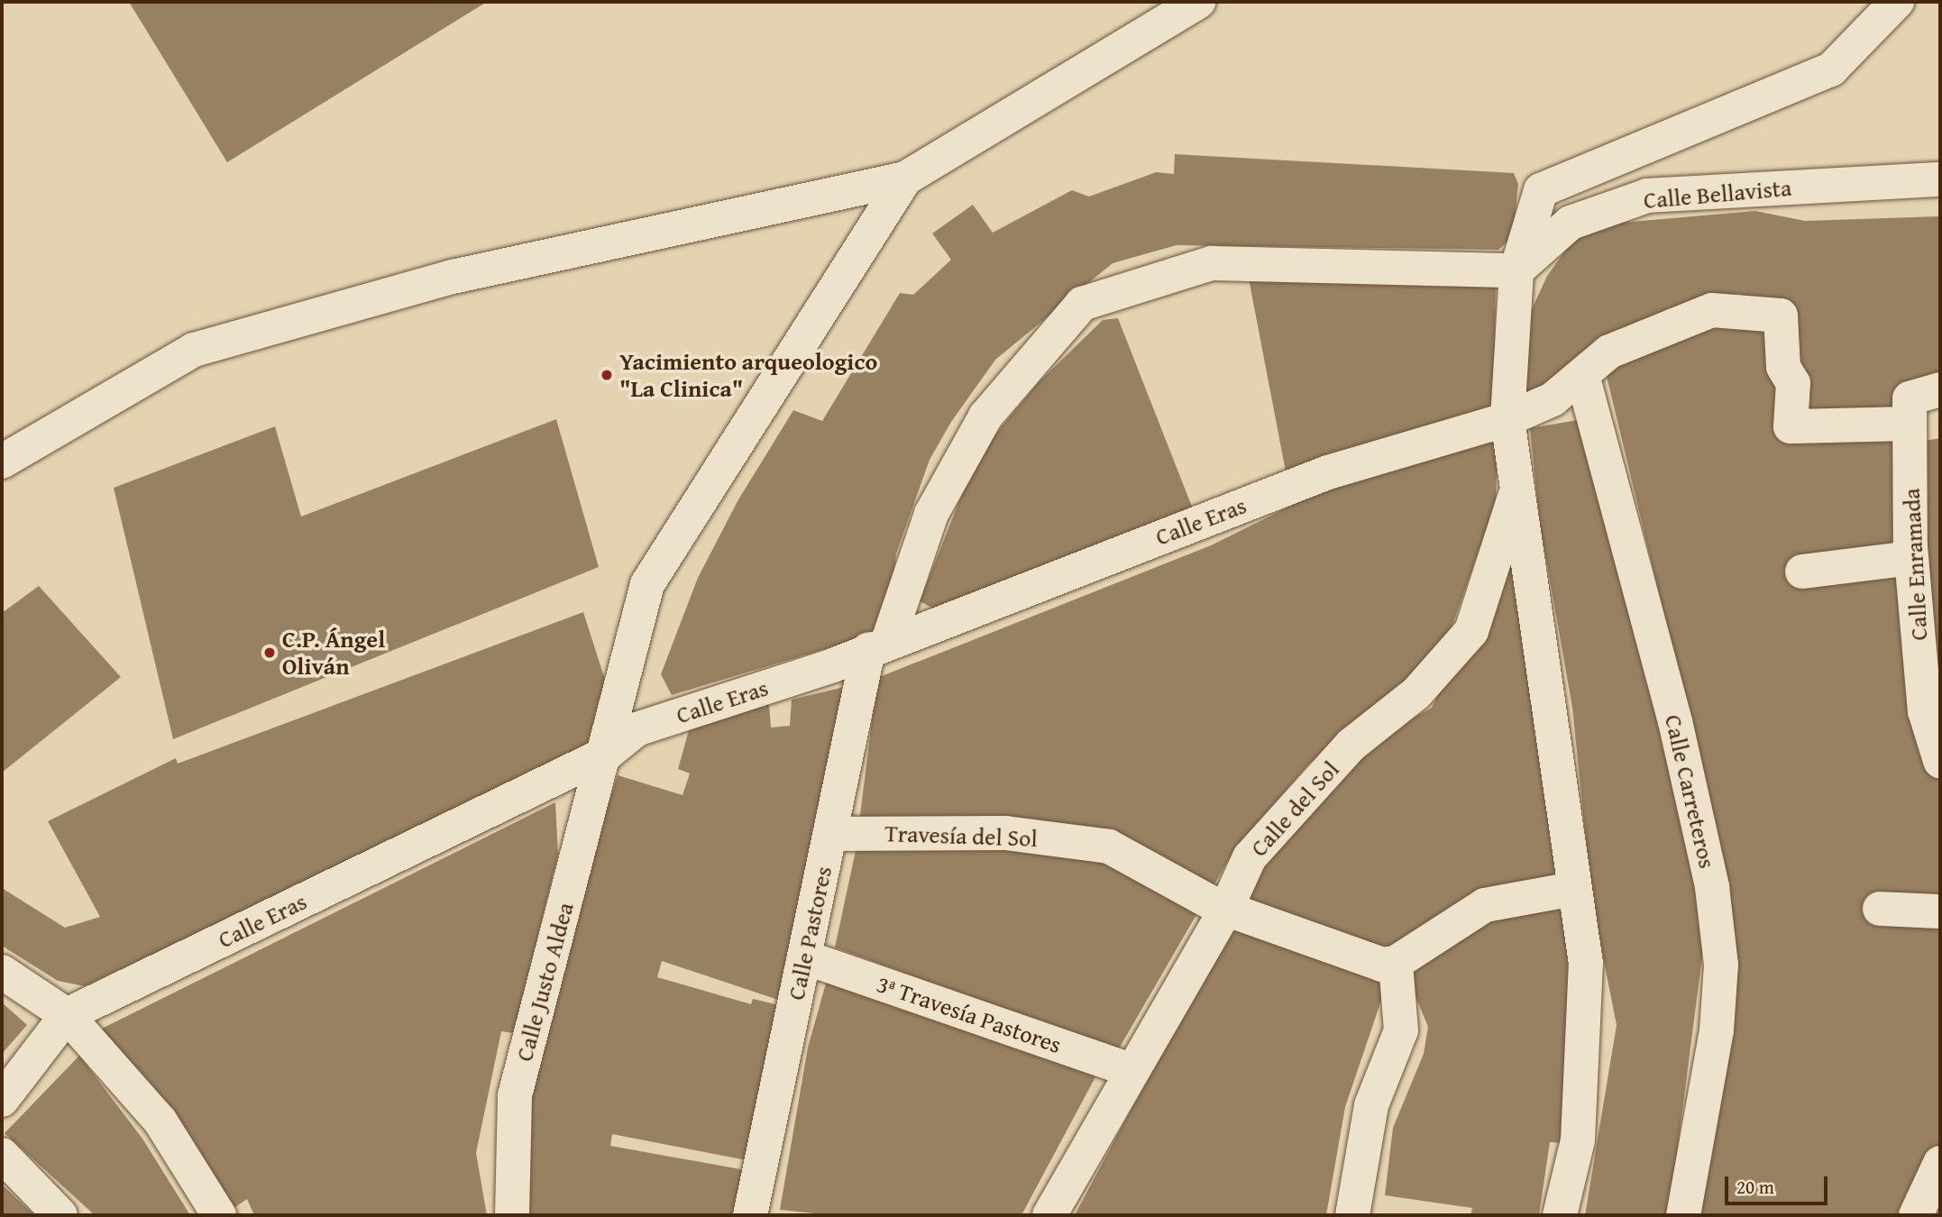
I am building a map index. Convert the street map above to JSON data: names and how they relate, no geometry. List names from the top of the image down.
{
  "streets": {
    "street": [
      "Calle Bellavista",
      "Calle Eras",
      "Calle Enramada",
      "Calle Carreteros",
      "Calle del Sol",
      "Travesía del Sol",
      "Calle Pastores",
      "Calle Justo Aldea",
      "3ª Travesía Pastores"
    ]
  },
  "crossings": [
    ["Calle Bellavista", "Calle Pastores"],
    ["Calle Eras", "Calle Enramada"],
    ["Calle Eras", "Calle Carreteros"],
    ["Calle Eras", "Calle Pastores"],
    ["Calle Eras", "Calle Justo Aldea"],
    ["Calle del Sol", "Travesía del Sol"],
    ["Calle del Sol", "3ª Travesía Pastores"],
    ["Travesía del Sol", "Calle Pastores"],
    ["Calle Pastores", "3ª Travesía Pastores"]
  ],
  "places": ["Yacimiento arqueologico \"La Clinica\"", "C.P. Ángel Oliván"],
  "scale_bar": "20 m"
}
